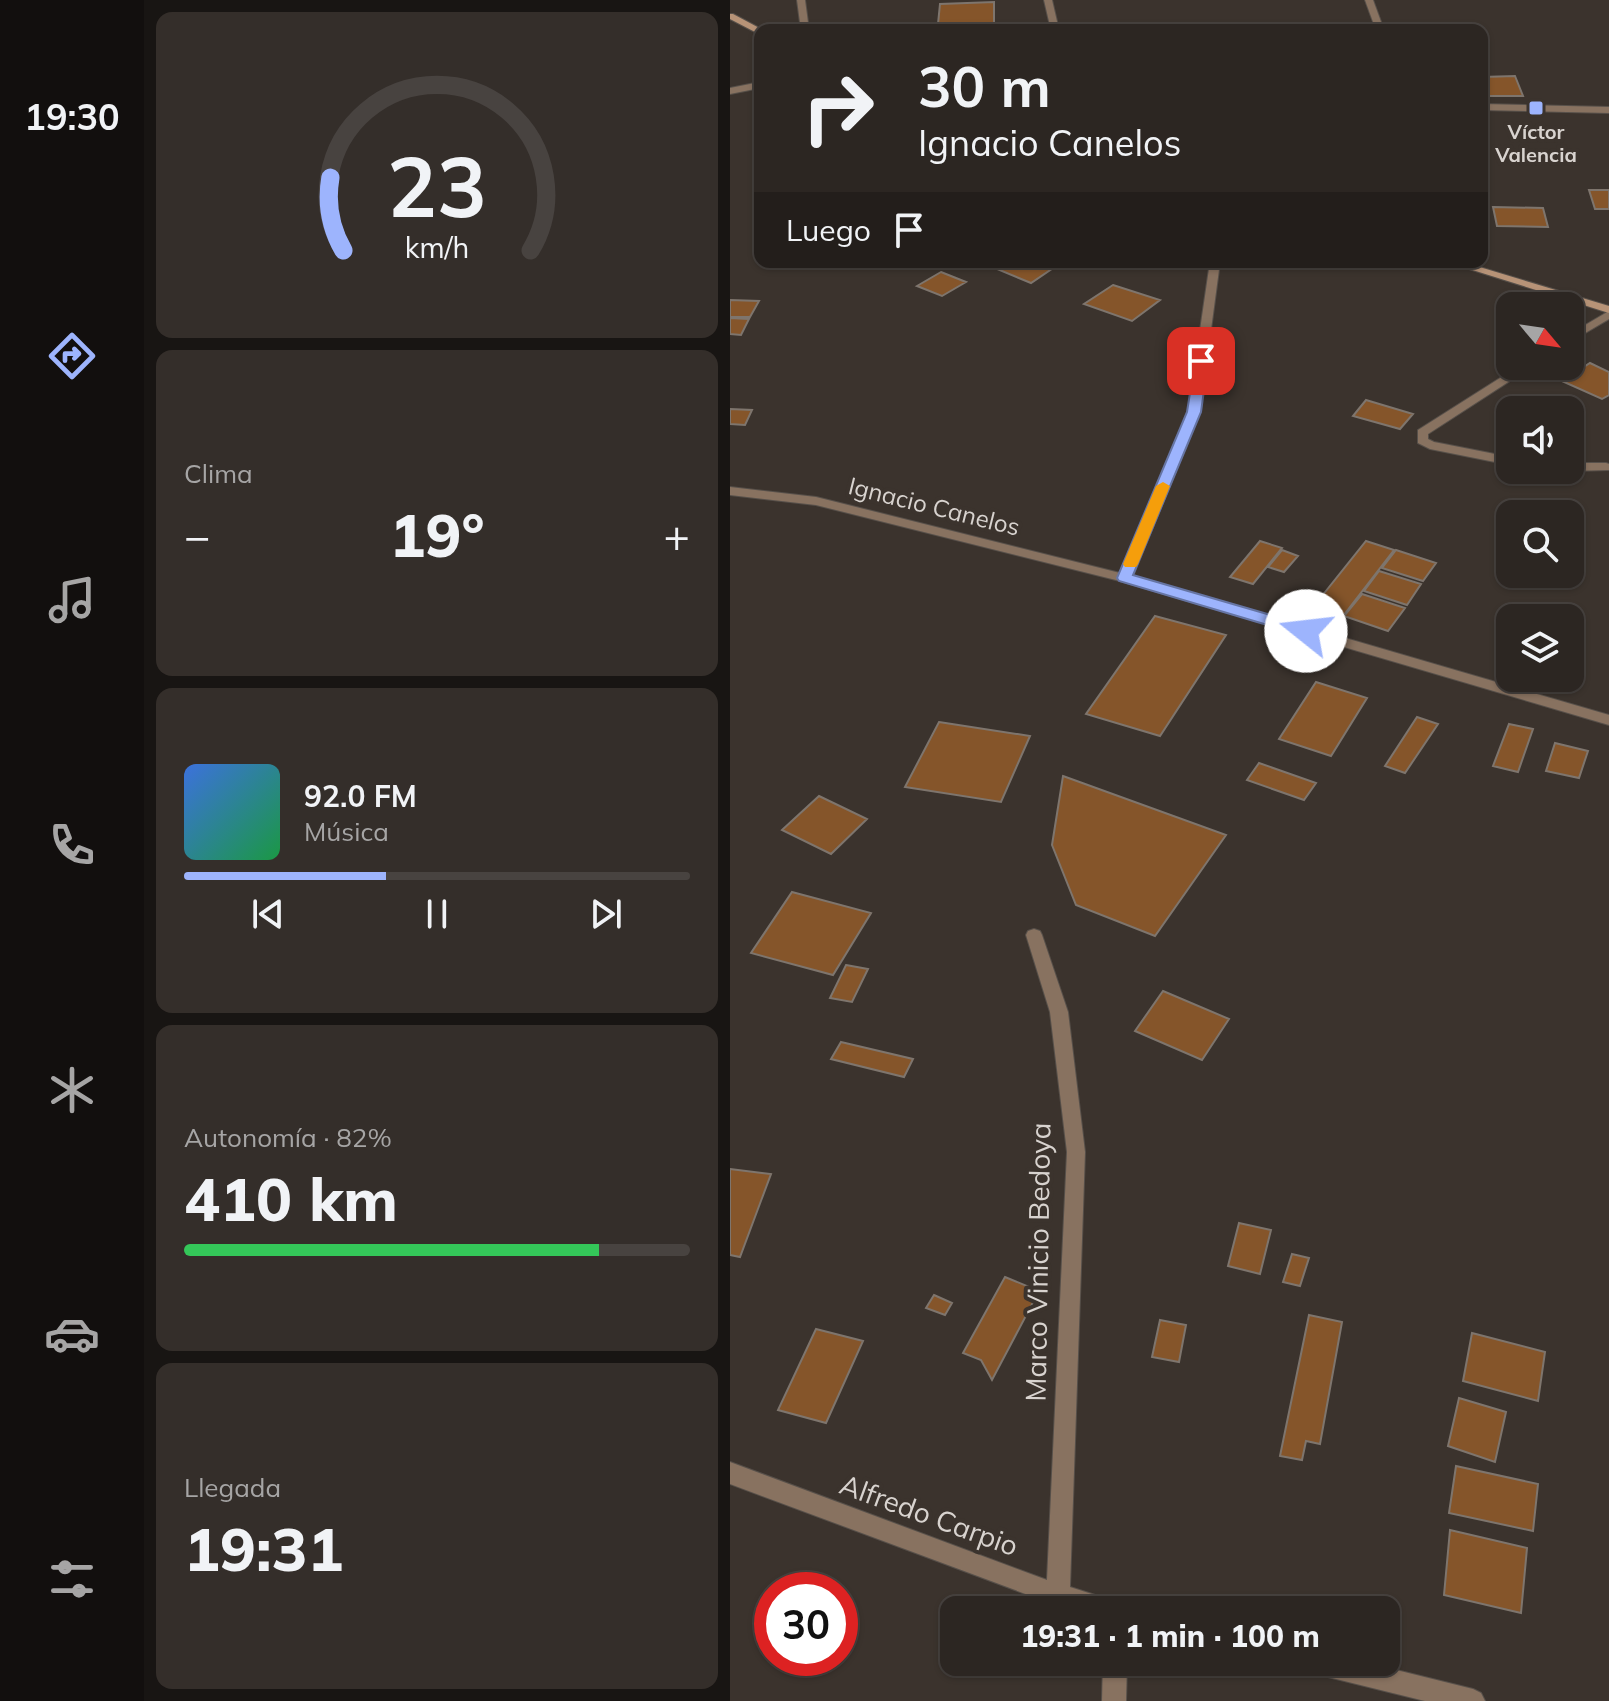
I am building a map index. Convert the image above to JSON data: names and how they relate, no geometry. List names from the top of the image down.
{
  "streets": {
    "street": ["Ignacio Canelos", "Marco Vinicio Bedoya", "Alfredo Carpio"]
  },
  "crossings": [
    ["Marco Vinicio Bedoya", "Alfredo Carpio"]
  ],
  "places": {
    "transit": ["Víctor Valencia"]
  },
  "north": "bottom right",
  "page": {
    "tabs": "19:30",
    "turn": ["30 m", "Ignacio Canelos"],
    "then": "Luego",
    "tile": [
      "Clima",
      ["Autonomía · 82%", "410 km"],
      ["Llegada", "19:31"]
    ],
    "heat": ["−", "19°", "+"],
    "song": ["92.0 FM", "Música"],
    "limit": "30",
    "trip": "19:31 · 1 min · 100 m",
    "gauge": ["23", "km/h"]
  }
}
